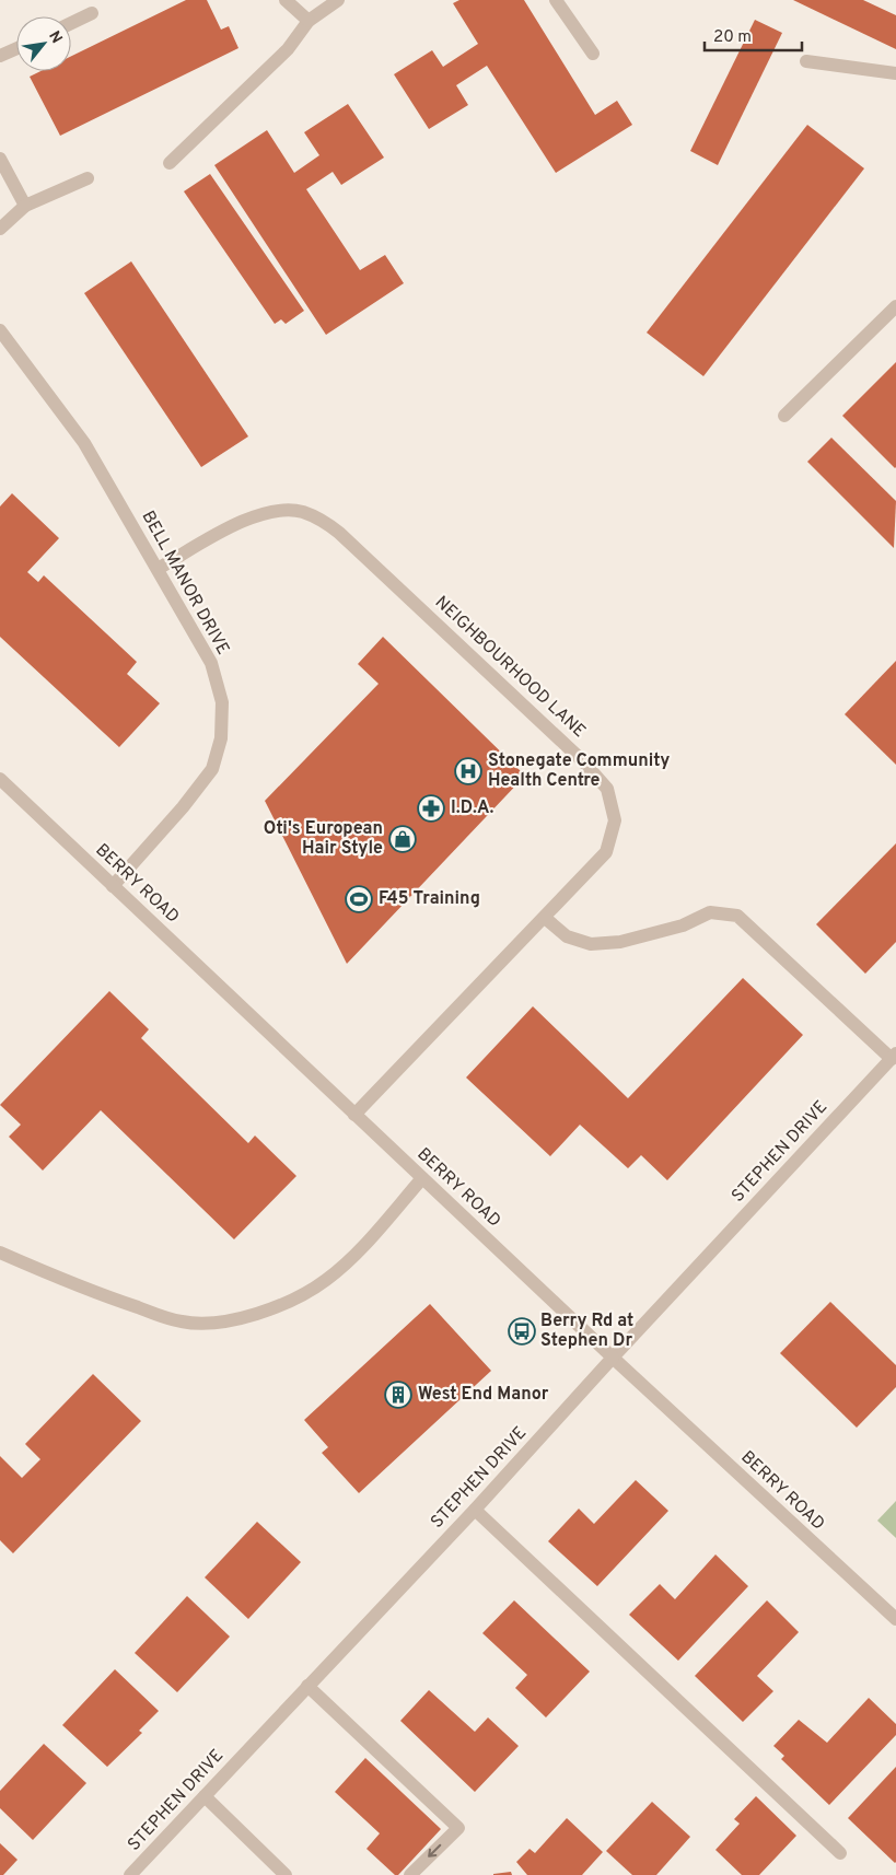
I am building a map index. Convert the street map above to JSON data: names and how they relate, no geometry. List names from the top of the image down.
{
  "streets": {
    "street": [
      "BELL MANOR DRIVE",
      "NEIGHBOURHOOD LANE",
      "BERRY ROAD",
      "STEPHEN DRIVE"
    ]
  },
  "crossings": [
    ["BELL MANOR DRIVE", "NEIGHBOURHOOD LANE"],
    ["BELL MANOR DRIVE", "BERRY ROAD"],
    ["NEIGHBOURHOOD LANE", "BERRY ROAD"],
    ["BERRY ROAD", "STEPHEN DRIVE"]
  ],
  "places": {
    "hospital": ["Stonegate Community Health Centre"],
    "pharmacy": ["I.D.A."],
    "shop": ["Oti's European Hair Style"],
    "sports": ["F45 Training"],
    "bus stop": ["Berry Rd at Stephen Dr"],
    "building": ["West End Manor"]
  },
  "scale_bar": "20 m",
  "north": "top right"
}
